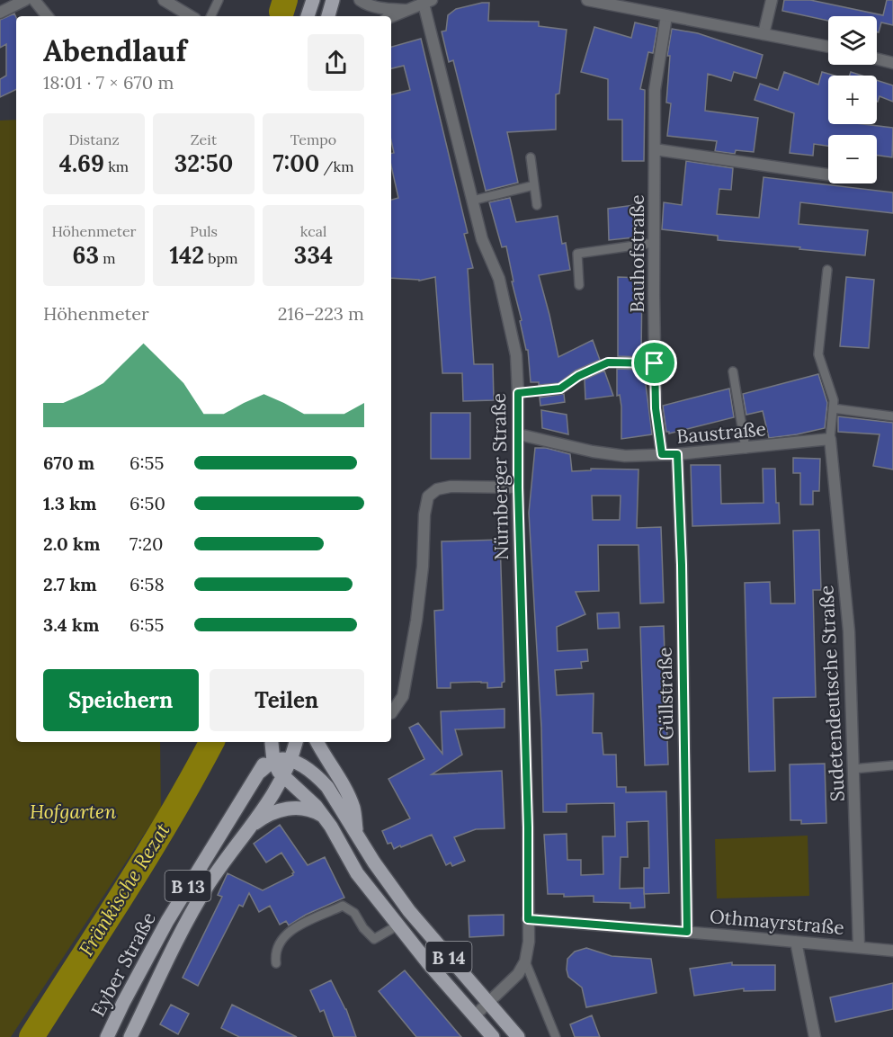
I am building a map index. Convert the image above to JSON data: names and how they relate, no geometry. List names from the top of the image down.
{
  "streets": {
    "main road": ["B 13", "B 14", "Eyber Straße"],
    "street": [
      "Bauhofstraße",
      "Baustraße",
      "Nürnberger Straße",
      "Güllstraße",
      "Sudetendeutsche Straße",
      "Othmayrstraße"
    ]
  },
  "crossings": [
    ["Bauhofstraße", "Baustraße"],
    ["Baustraße", "Nürnberger Straße"],
    ["Baustraße", "Güllstraße"],
    ["Baustraße", "Sudetendeutsche Straße"],
    ["Nürnberger Straße", "Othmayrstraße"],
    ["Güllstraße", "Othmayrstraße"],
    ["Sudetendeutsche Straße", "Othmayrstraße"],
    ["B 13", "B 14"],
    ["B 13", "Eyber Straße"],
    ["B 14", "Eyber Straße"]
  ],
  "water": ["Fränkische Rezat"],
  "parks": ["Hofgarten"],
  "page": {
    "map_buttons": ["+", "−"],
    "heading": ["Abendlauf", "18:01 · 7 × 670 m"],
    "stats": [
      ["Distanz", "4.69 km"],
      ["Zeit", "32:50"],
      ["Tempo", "7:00 /km"],
      ["Höhenmeter", "63 m"],
      ["Puls", "142 bpm"],
      ["kcal", "334"]
    ],
    "chart": ["Höhenmeter", "216–223 m"],
    "list": [
      {
        "name": "670 m",
        "note": "6:55"
      },
      {
        "name": "1.3 km",
        "note": "6:50"
      },
      {
        "name": "2.0 km",
        "note": "7:20"
      },
      {
        "name": "2.7 km",
        "note": "6:58"
      },
      {
        "name": "3.4 km",
        "note": "6:55"
      }
    ],
    "buttons": ["Speichern", "Teilen"]
  }
}
